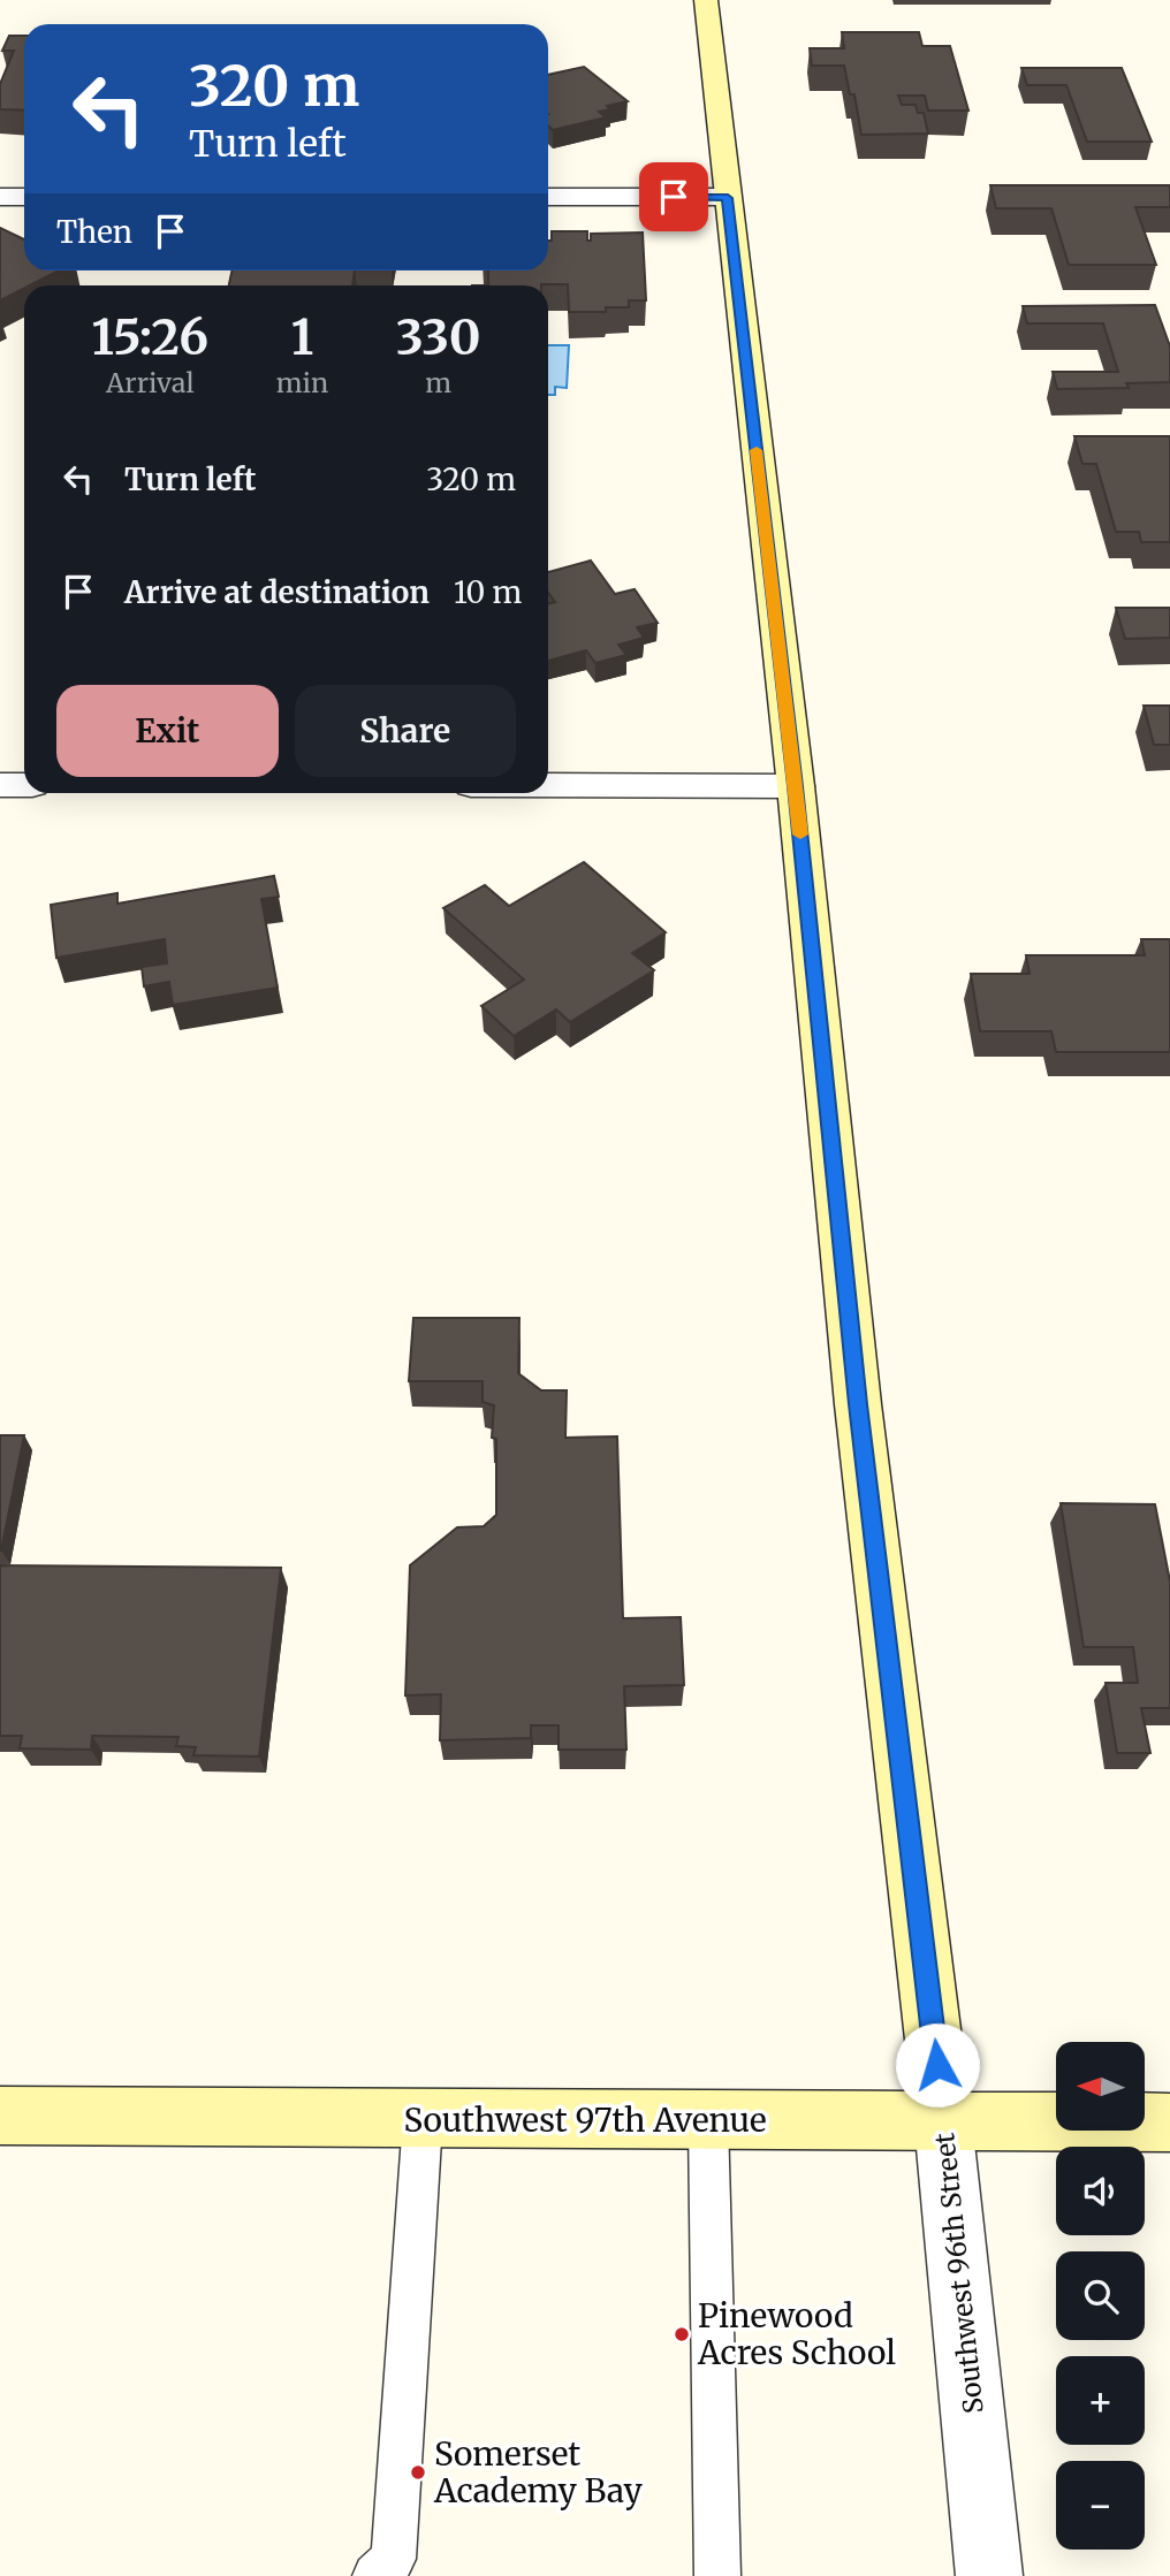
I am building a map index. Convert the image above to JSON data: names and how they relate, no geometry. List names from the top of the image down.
{
  "streets": {
    "street": ["Southwest 97th Avenue", "Southwest 96th Street"]
  },
  "crossings": [
    ["Southwest 97th Avenue", "Southwest 96th Street"]
  ],
  "places": ["Pinewood Acres School", "Somerset Academy Bay"],
  "north": "left",
  "page": {
    "turn": ["320 m", "Turn left"],
    "then": "Then",
    "eta": [
      "15:26",
      "Arrival",
      "1",
      "min",
      "330",
      "m"
    ],
    "list": [
      {
        "name": "Turn left",
        "value": "320 m"
      },
      {
        "name": "Arrive at destination",
        "value": "10 m"
      }
    ],
    "buttons": ["Exit", "Share"],
    "map_buttons": ["+", "−"]
  }
}
